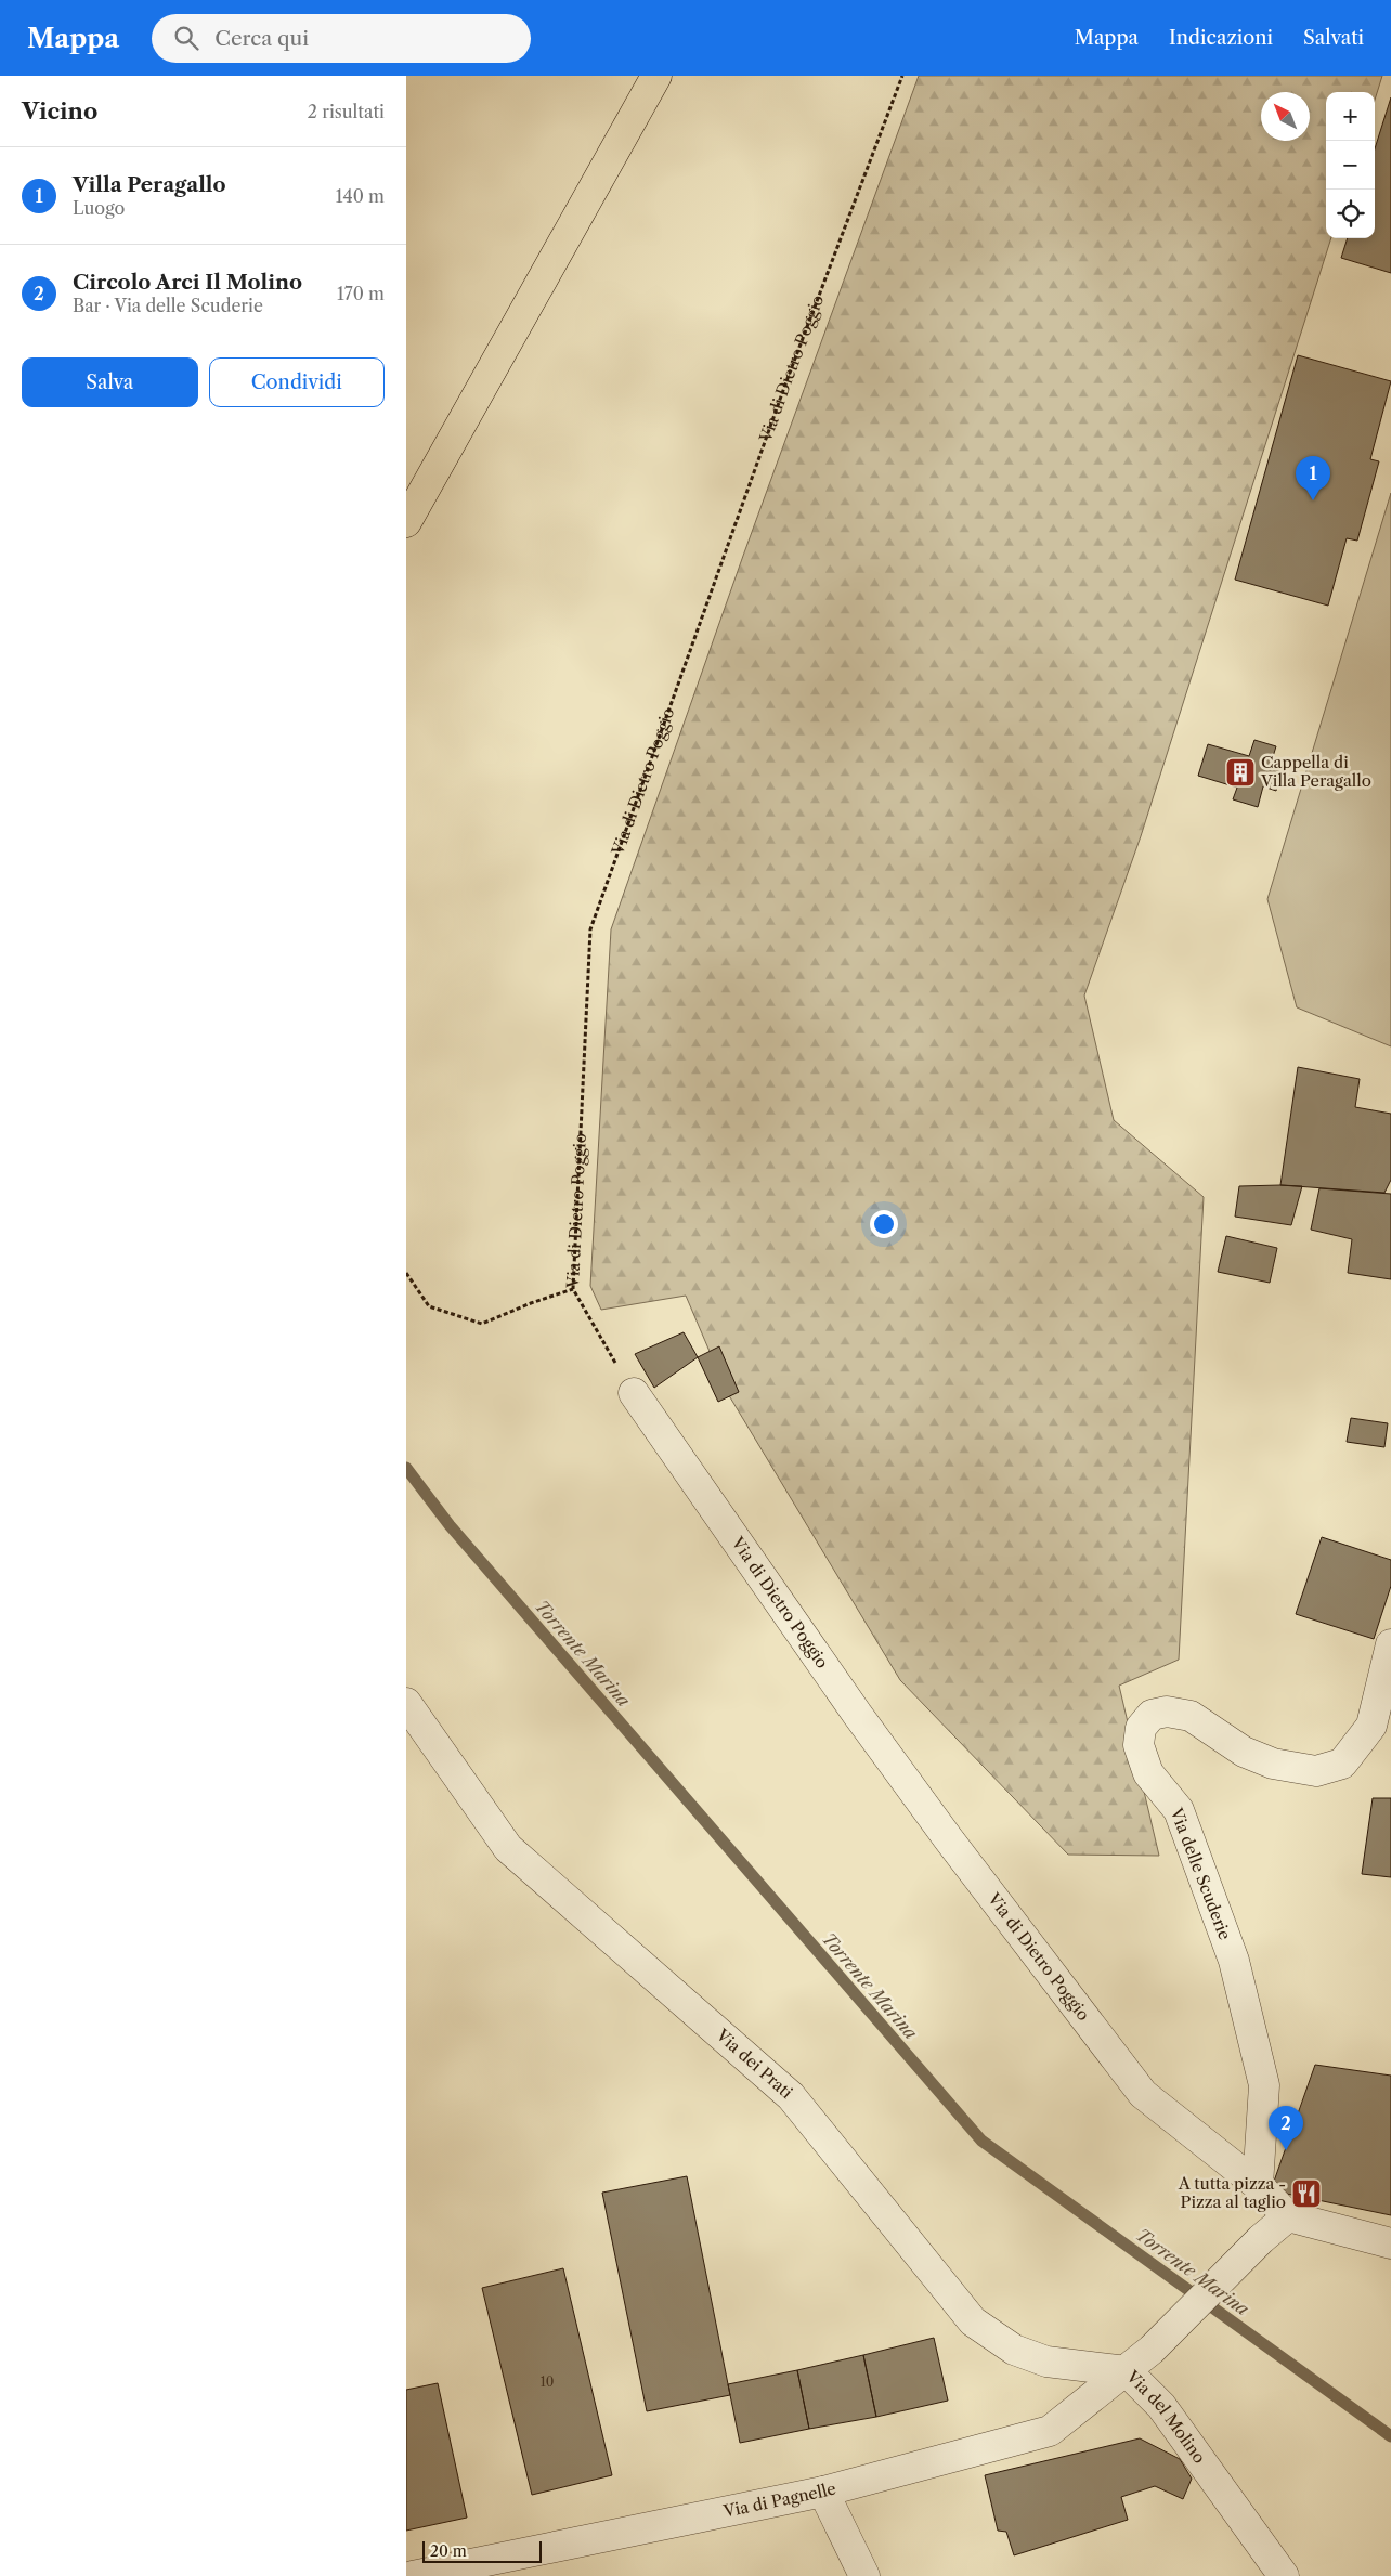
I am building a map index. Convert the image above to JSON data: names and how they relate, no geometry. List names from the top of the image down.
{
  "streets": {
    "street": [
      "Via di Dietro Poggio",
      "Via delle Scuderie",
      "Via dei Prati",
      "Via del Molino",
      "Via di Pagnelle"
    ]
  },
  "crossings": [
    ["Via di Dietro Poggio", "Via delle Scuderie"],
    ["Via di Dietro Poggio", "Via del Molino"],
    ["Via dei Prati", "Via del Molino"],
    ["Via dei Prati", "Via di Pagnelle"],
    ["Via del Molino", "Via di Pagnelle"]
  ],
  "water": ["Torrente Marina"],
  "places": {
    "building": ["Cappella di Villa Peragallo"],
    "restaurant": ["A tutta pizza - Pizza al taglio"]
  },
  "house_numbers": ["10"],
  "scale_bar": "20 m",
  "north": "top left",
  "page": {
    "header": "Mappa",
    "search": "Cerca qui",
    "nav": ["Mappa", "Indicazioni", "Salvati"],
    "heading": ["Vicino", "2 risultati"],
    "map_buttons": ["+", "−"],
    "list": [
      {
        "mark": "1",
        "name": "Villa Peragallo",
        "note": "Luogo",
        "value": "140 m"
      },
      {
        "mark": "2",
        "name": "Circolo Arci Il Molino",
        "note": "Bar · Via delle Scuderie",
        "value": "170 m"
      }
    ],
    "buttons": ["Salva", "Condividi"],
    "pins": ["1", "2"],
    "scale": "20 m"
  }
}
